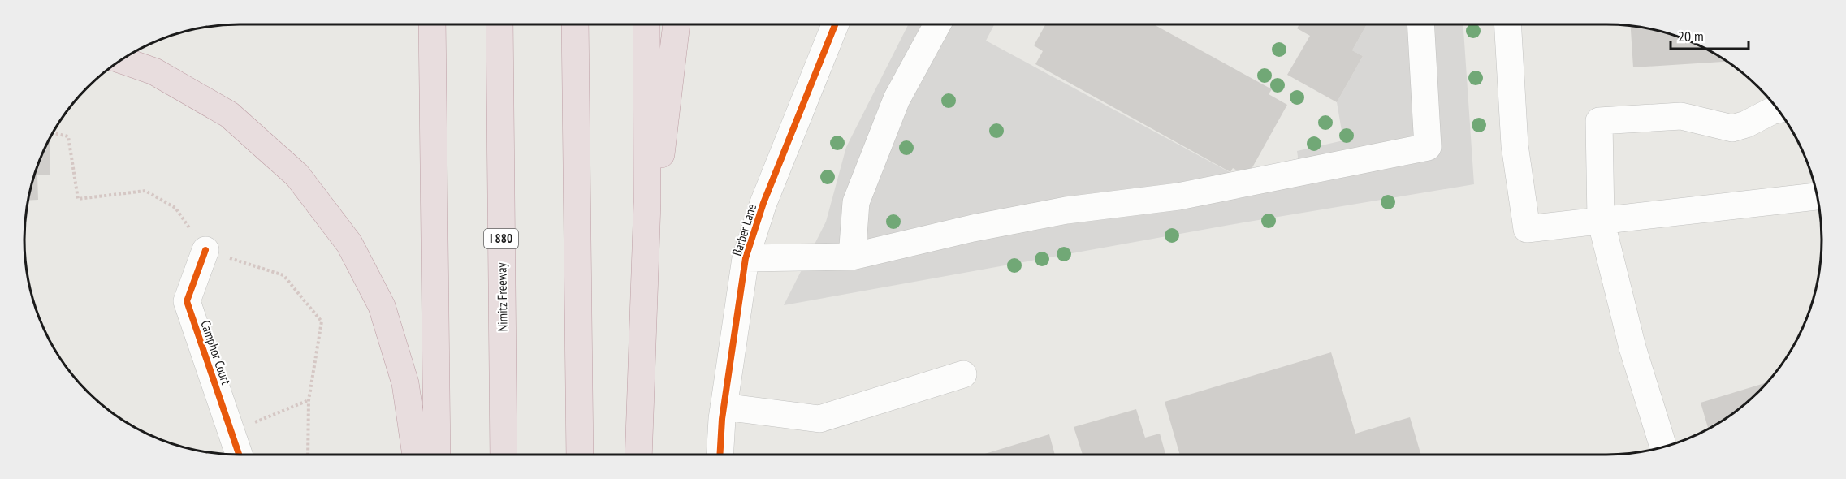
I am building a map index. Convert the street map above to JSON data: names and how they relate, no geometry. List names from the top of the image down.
{
  "streets": {
    "highway": ["I 880", "Nimitz Freeway"],
    "street": ["Barber Lane", "Camphor Court"]
  },
  "scale_bar": "20 m"
}
